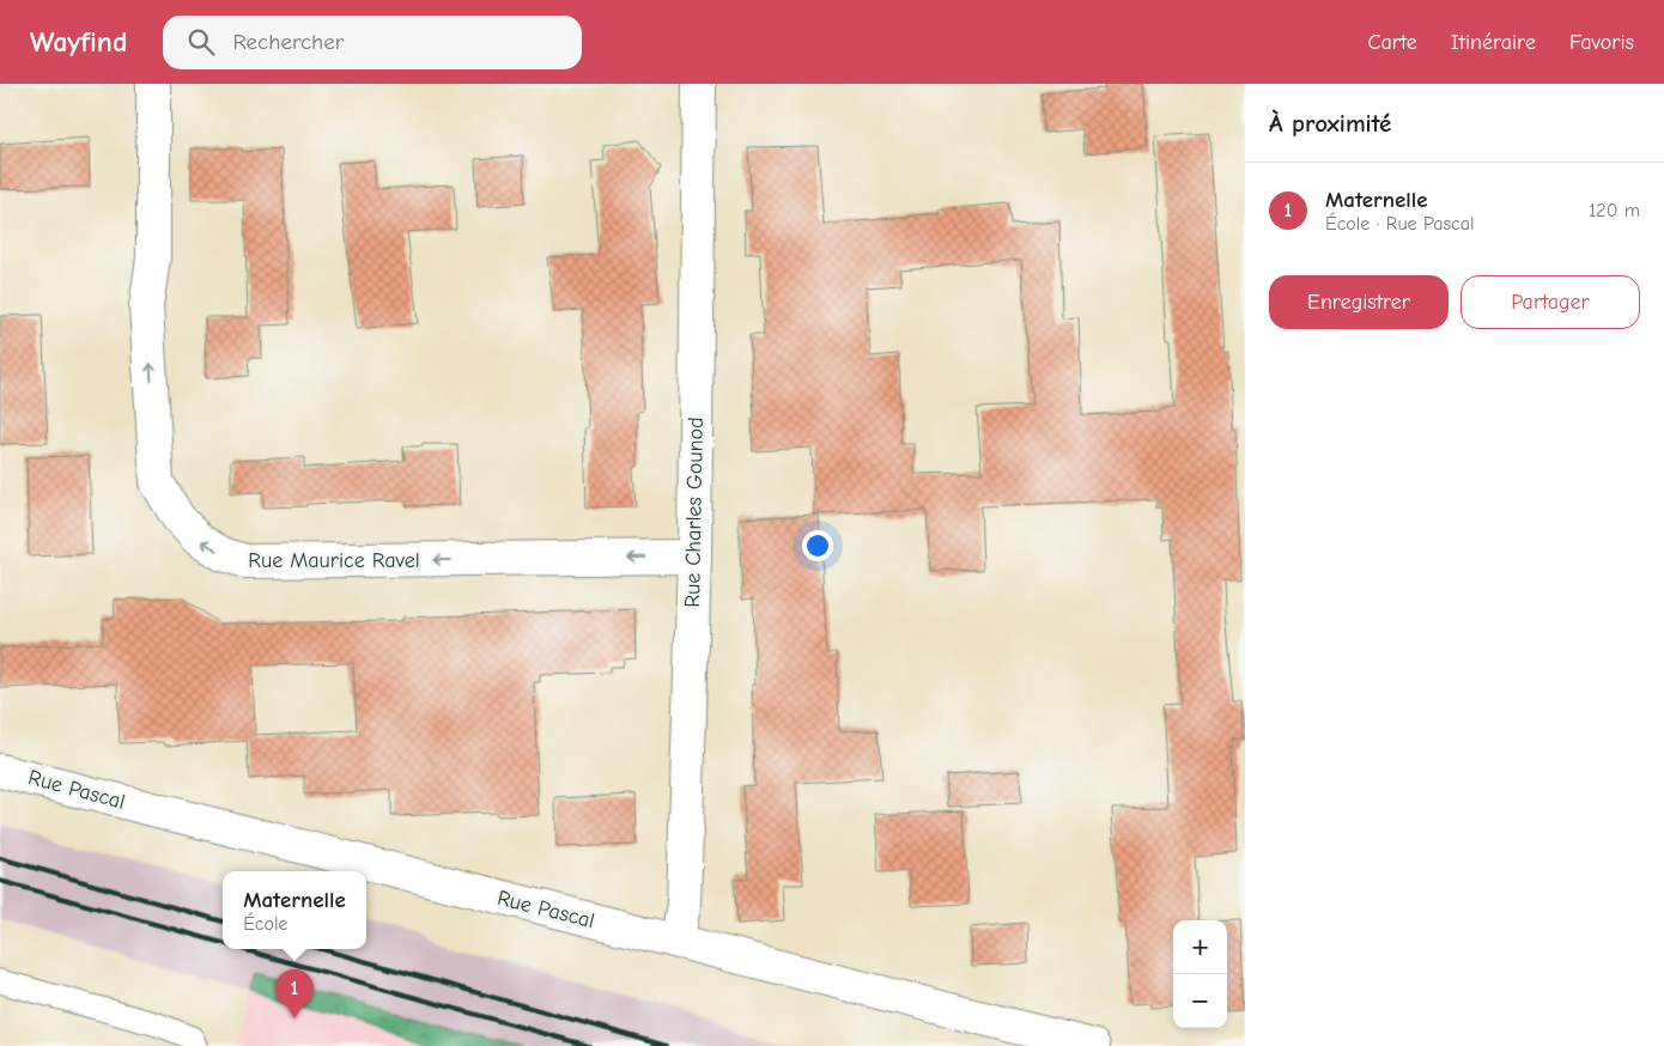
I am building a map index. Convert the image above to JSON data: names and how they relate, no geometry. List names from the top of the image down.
{
  "streets": {
    "street": ["Rue Charles Gounod", "Rue Maurice Ravel", "Rue Pascal"]
  },
  "crossings": [
    ["Rue Charles Gounod", "Rue Maurice Ravel"],
    ["Rue Charles Gounod", "Rue Pascal"]
  ],
  "page": {
    "header": "Wayfind",
    "search": "Rechercher",
    "nav": ["Carte", "Itinéraire", "Favoris"],
    "heading": "À proximité",
    "list": [
      {
        "mark": "1",
        "name": "Maternelle",
        "note": "École · Rue Pascal",
        "value": "120 m"
      }
    ],
    "buttons": ["Enregistrer", "Partager"],
    "popup": ["Maternelle", "École"],
    "map_buttons": ["+", "−"],
    "pins": "1"
  }
}
